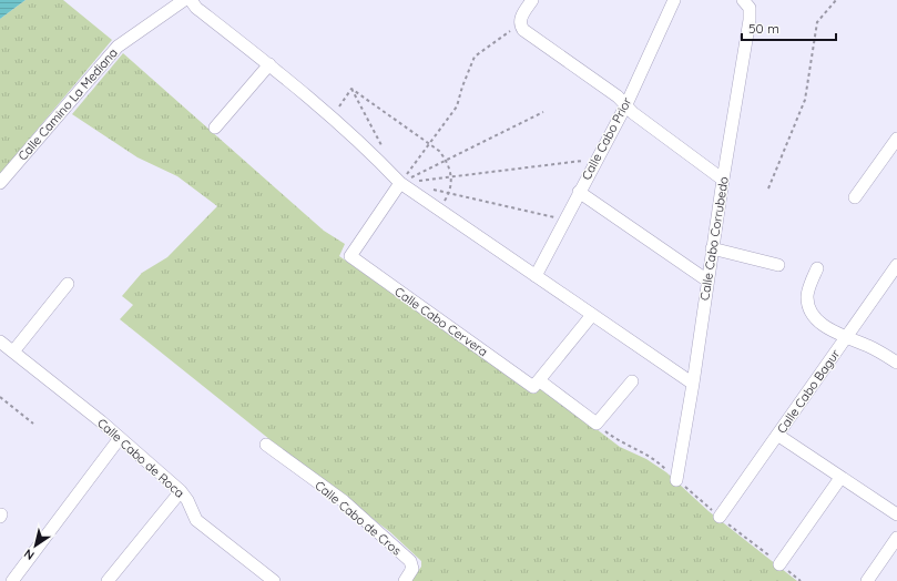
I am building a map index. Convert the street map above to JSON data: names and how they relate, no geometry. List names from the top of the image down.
{
  "streets": {
    "street": [
      "Calle Camino La Mediana",
      "Calle Cabo Prior",
      "Calle Cabo Corrubedo",
      "Calle Cabo Cervera",
      "Calle Cabo Bagur",
      "Calle Cabo de Roca",
      "Calle Cabo de Cros"
    ]
  },
  "scale_bar": "50 m",
  "north": "bottom left"
}
